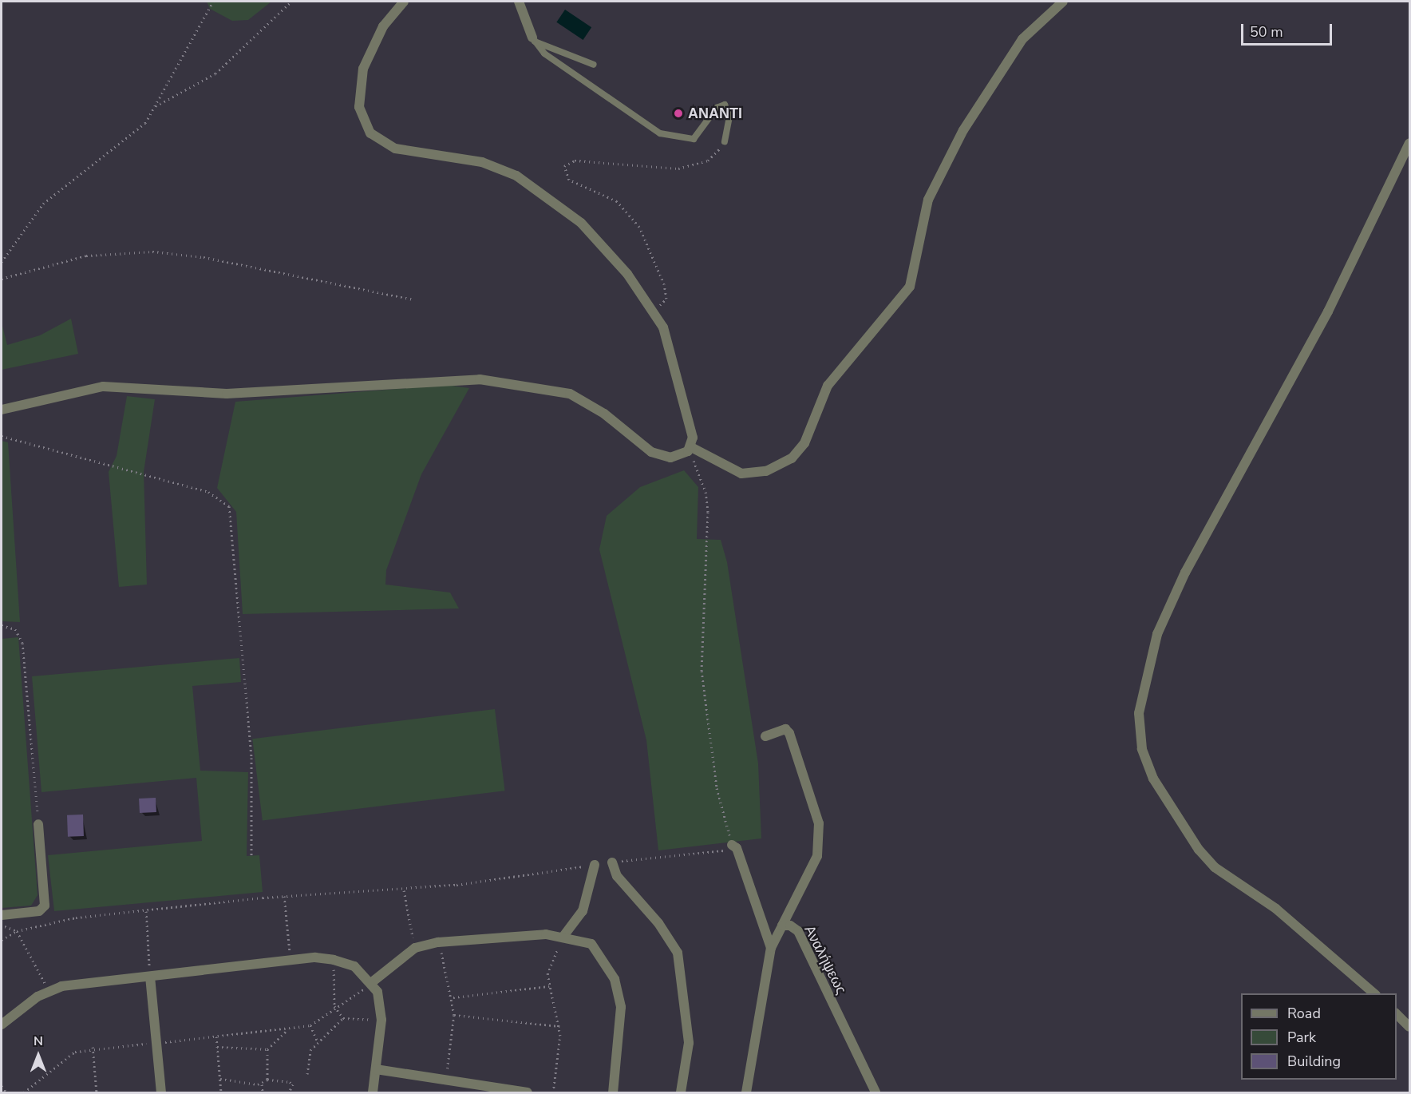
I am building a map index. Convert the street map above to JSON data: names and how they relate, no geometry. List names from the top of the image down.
{
  "streets": {
    "street": ["Αναλήψεως"]
  },
  "places": ["ΑΝΑΝΤΙ"],
  "legend": ["Road", "Park", "Building"],
  "scale_bar": "50 m",
  "north": "top"
}
